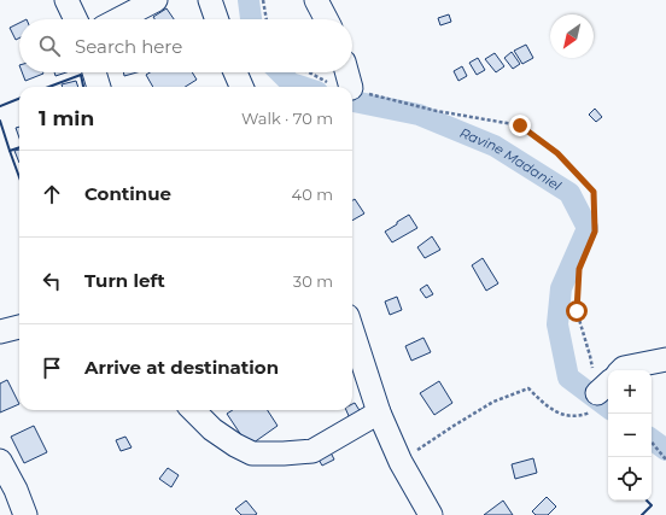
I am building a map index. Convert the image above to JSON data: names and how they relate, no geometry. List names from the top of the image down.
{
  "water": ["Ravine Madaniel"],
  "north": "bottom left",
  "page": {
    "search": "Search here",
    "heading": ["1 min", "Walk · 70 m"],
    "list": [
      ["Continue", "40 m"],
      ["Turn left", "30 m"],
      "Arrive at destination"
    ],
    "map_buttons": ["+", "−"]
  }
}
